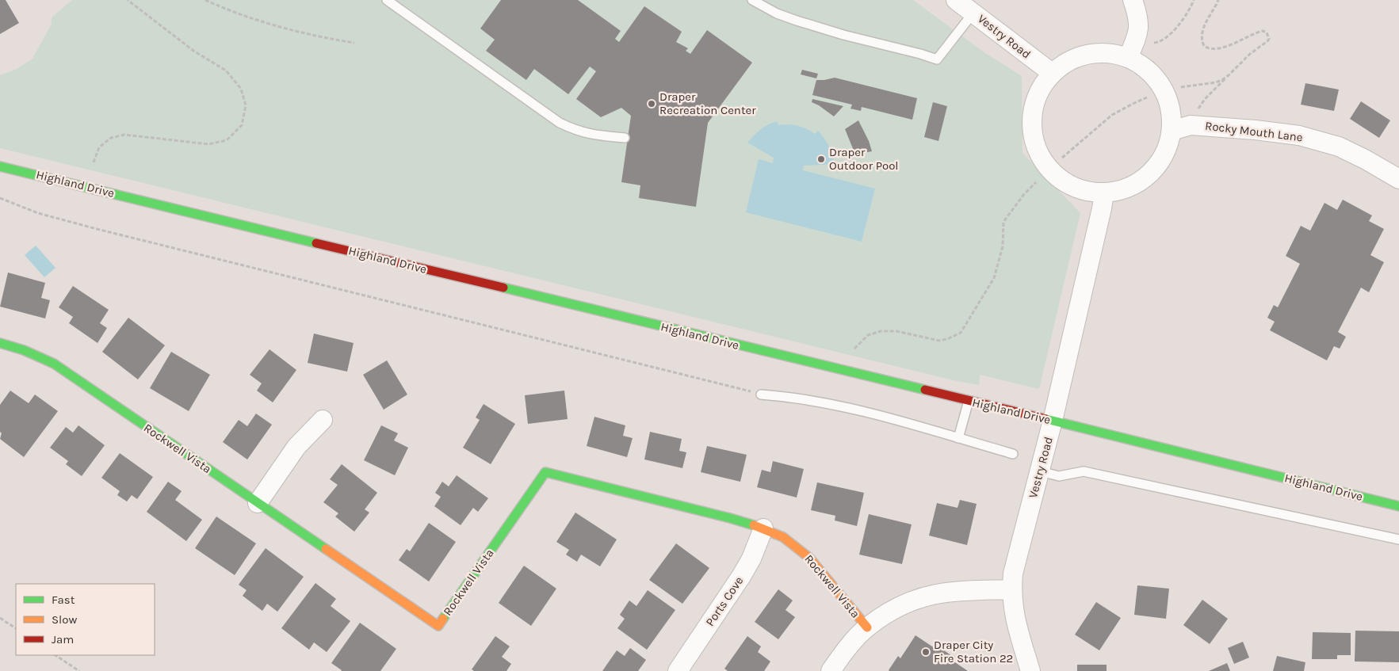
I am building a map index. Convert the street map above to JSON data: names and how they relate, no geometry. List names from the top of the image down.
{
  "streets": {
    "main road": ["Highland Drive", "Rockwell Vista"],
    "street": ["Vestry Road", "Rocky Mouth Lane", "Ports Cove"]
  },
  "crossings": [
    ["Vestry Road", "Rocky Mouth Lane"],
    ["Vestry Road", "Highland Drive"],
    ["Rockwell Vista", "Ports Cove"]
  ],
  "places": ["Draper Recreation Center", "Draper Outdoor Pool", "Draper City Fire Station 22"],
  "legend": ["Fast", "Slow", "Jam"]
}
